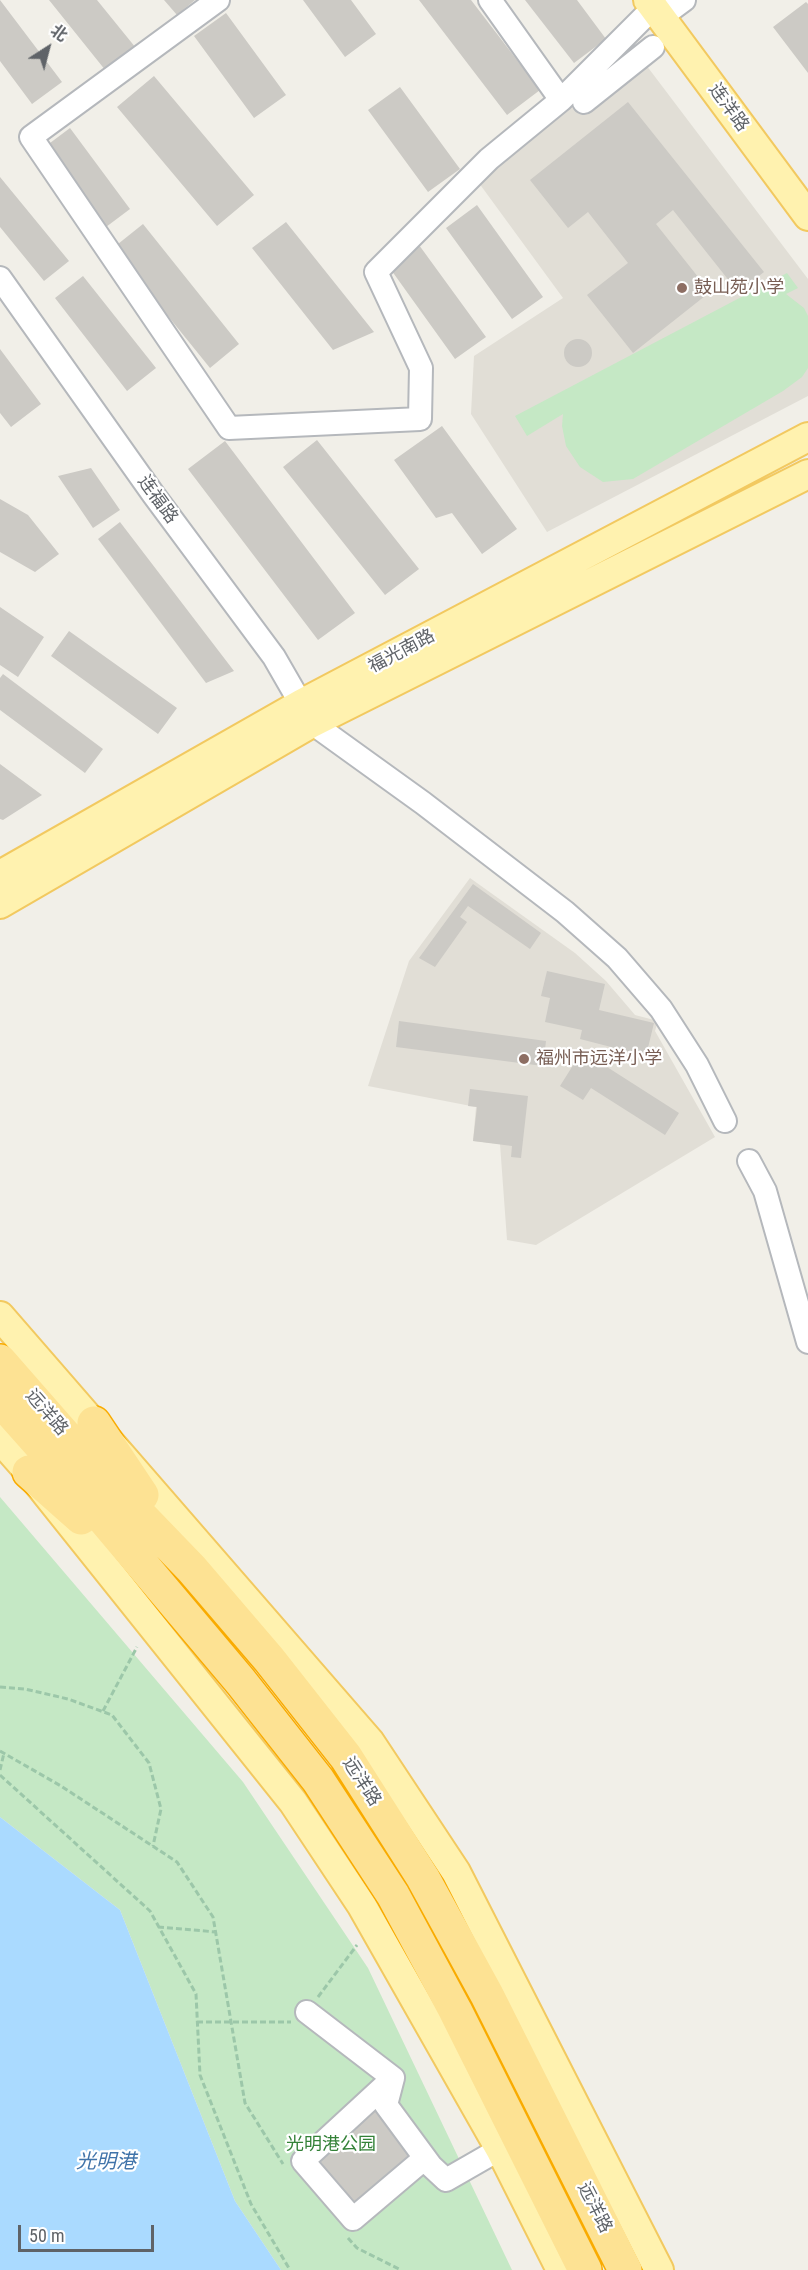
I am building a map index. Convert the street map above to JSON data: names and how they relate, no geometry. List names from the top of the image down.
{
  "streets": {
    "highway": ["远洋路"],
    "main road": ["连洋路", "福光南路"],
    "street": ["连福路"]
  },
  "crossings": [
    ["连福路", "福光南路"]
  ],
  "water": ["光明港"],
  "parks": ["光明港公园"],
  "places": ["鼓山苑小学", "福州市远洋小学"],
  "scale_bar": "50 m",
  "north": "top right"
}
